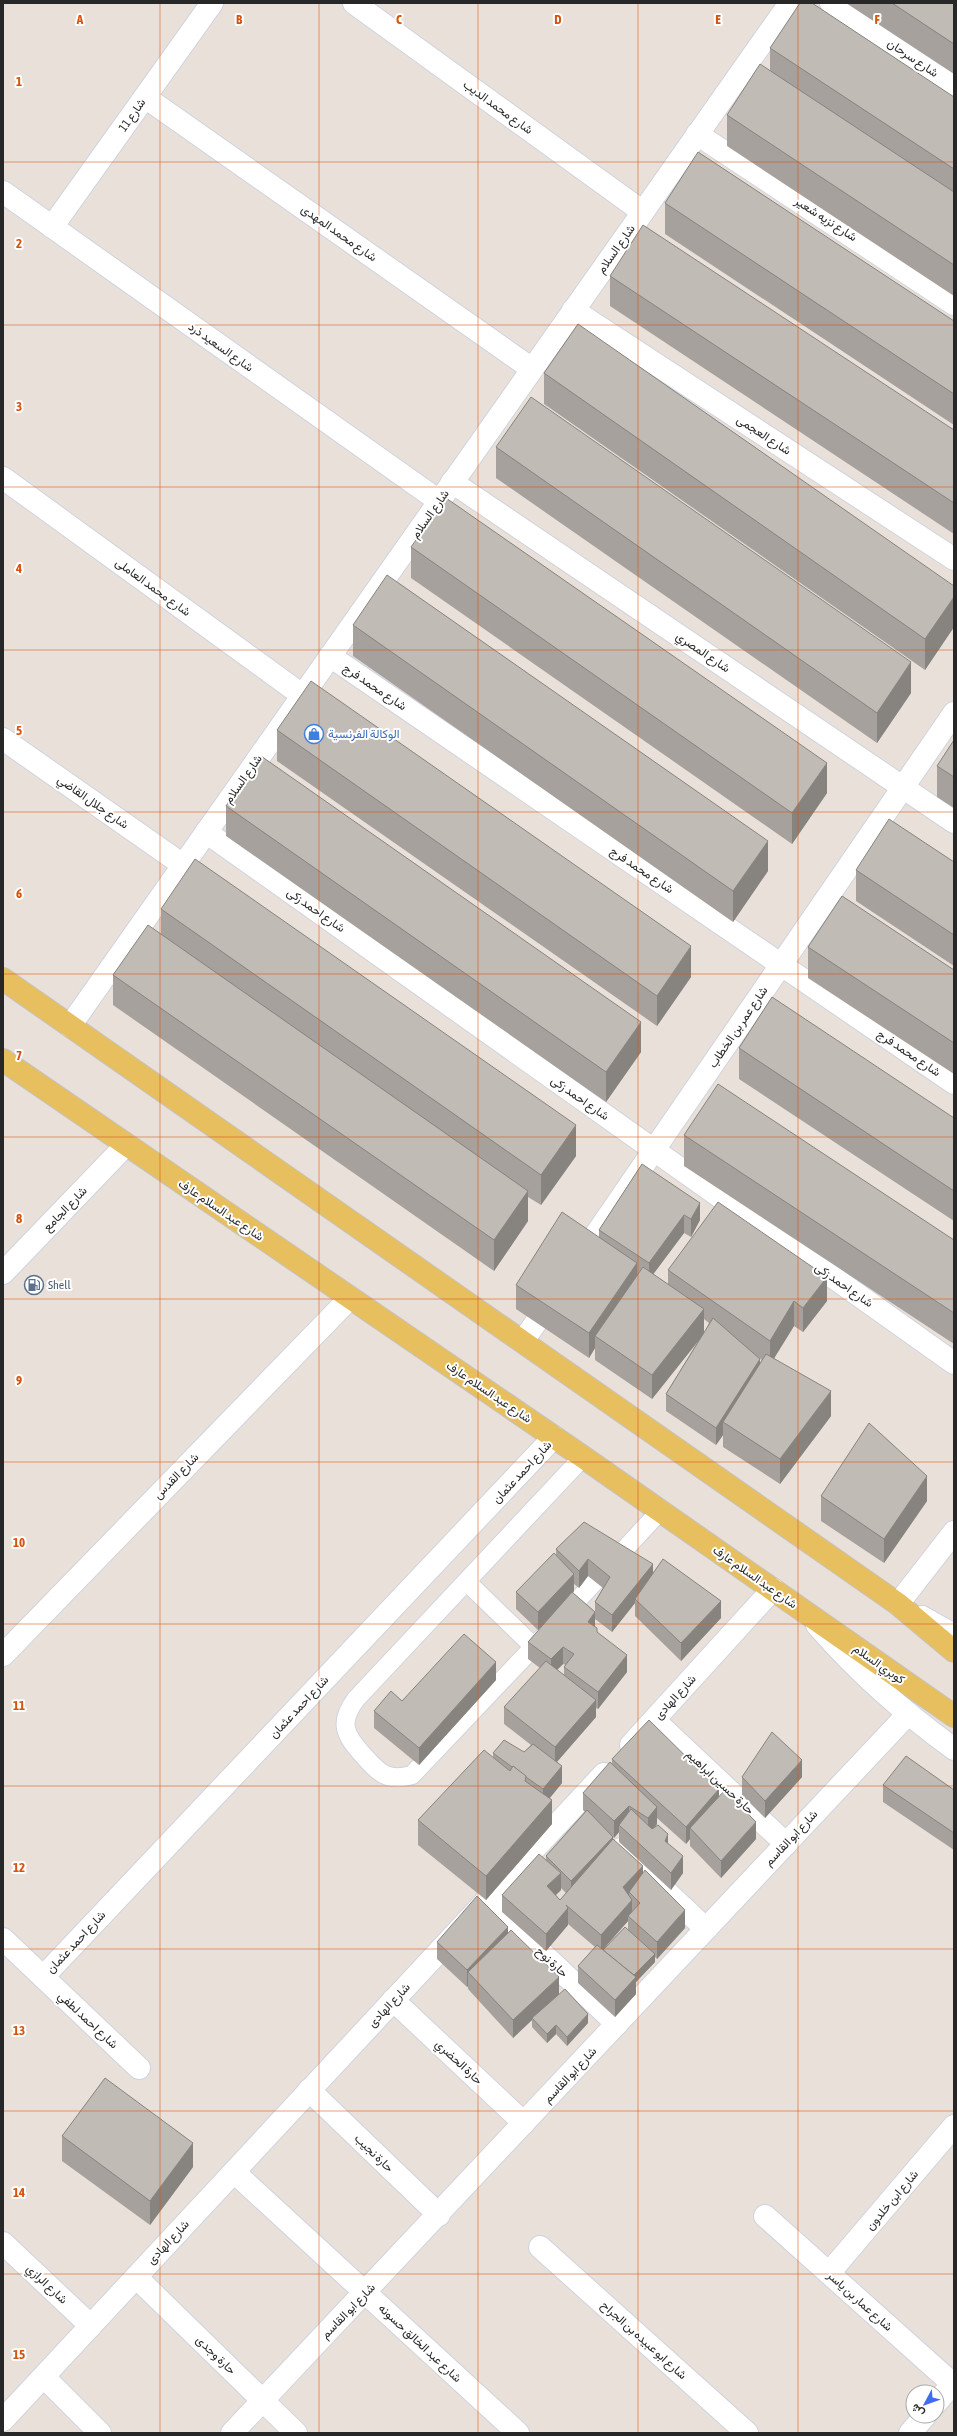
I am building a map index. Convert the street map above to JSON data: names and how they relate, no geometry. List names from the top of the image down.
{
  "streets": {
    "main road": ["شارع عبد السلام عارف", "كوبري السلام"],
    "street": [
      "شارع سرحان",
      "شارع محمد الديب",
      "شارع 11",
      "شارع نزيه شعير",
      "شارع محمد المهدى",
      "شارع السلام",
      "شارع السعيد ذرد",
      "شارع العجمى",
      "شارع محمد العاملى",
      "شارع المصري",
      "شارع محمد فرج",
      "شارع جلال القاضي",
      "شارع احمد زكى",
      "شارع عمر بن الخطاب",
      "شارع الجامع",
      "شارع احمد عثمان",
      "شارع القدس",
      "شارع الهادى",
      "حارة حسين ابراهيم",
      "شارع ابو القاسم",
      "حارة نوح",
      "شارع احمد لطفي",
      "حارة الحضري",
      "حارة نجيب",
      "شارع ابن خلدون",
      "شارع الرازي",
      "شارع عمار بن ياسر",
      "شارع ابو عبيده بن الجراح",
      "شارع عبد الخالق حسونه",
      "حارة وجدى"
    ]
  },
  "crossings": [
    ["شارع محمد الديب", "شارع السلام"],
    ["شارع 11", "شارع محمد المهدى"],
    ["شارع 11", "شارع السعيد ذرد"],
    ["شارع نزيه شعير", "شارع السلام"],
    ["شارع محمد المهدى", "شارع السلام"],
    ["شارع السلام", "شارع السعيد ذرد"],
    ["شارع السلام", "شارع العجمى"],
    ["شارع السلام", "شارع محمد العاملى"],
    ["شارع السلام", "شارع المصري"],
    ["شارع السلام", "شارع محمد فرج"],
    ["شارع السلام", "شارع جلال القاضي"],
    ["شارع السلام", "شارع احمد زكى"],
    ["شارع المصري", "شارع عمر بن الخطاب"],
    ["شارع محمد فرج", "شارع عمر بن الخطاب"],
    ["شارع احمد زكى", "شارع عمر بن الخطاب"],
    ["شارع الجامع", "شارع عبد السلام عارف"],
    ["شارع عبد السلام عارف", "شارع احمد عثمان"],
    ["شارع عبد السلام عارف", "شارع القدس"],
    ["شارع عبد السلام عارف", "كوبري السلام"],
    ["شارع عبد السلام عارف", "شارع الهادى"],
    ["شارع عبد السلام عارف", "شارع ابو القاسم"],
    ["شارع احمد عثمان", "شارع احمد لطفي"],
    ["شارع الهادى", "حارة حسين ابراهيم"],
    ["شارع الهادى", "حارة نوح"],
    ["شارع الهادى", "حارة الحضري"],
    ["شارع الهادى", "حارة نجيب"],
    ["شارع الهادى", "شارع الرازي"],
    ["شارع الهادى", "شارع عبد الخالق حسونه"],
    ["شارع الهادى", "حارة وجدى"],
    ["حارة حسين ابراهيم", "شارع ابو القاسم"],
    ["شارع ابو القاسم", "حارة نوح"],
    ["شارع ابو القاسم", "حارة الحضري"],
    ["شارع ابو القاسم", "حارة نجيب"],
    ["شارع ابو القاسم", "شارع عبد الخالق حسونه"],
    ["شارع ابو القاسم", "حارة وجدى"],
    ["شارع ابن خلدون", "شارع عمار بن ياسر"]
  ],
  "places": {
    "shop": ["الوكالة الفرنسية"],
    "fuel station": ["Shell"]
  },
  "north": "bottom left",
  "grid": {
    "columns": [
      "A",
      "B",
      "C",
      "D",
      "E",
      "F"
    ],
    "rows": [
      "1",
      "2",
      "3",
      "4",
      "5",
      "6",
      "7",
      "8",
      "9",
      "10",
      "11",
      "12",
      "13",
      "14",
      "15"
    ]
  }
}
